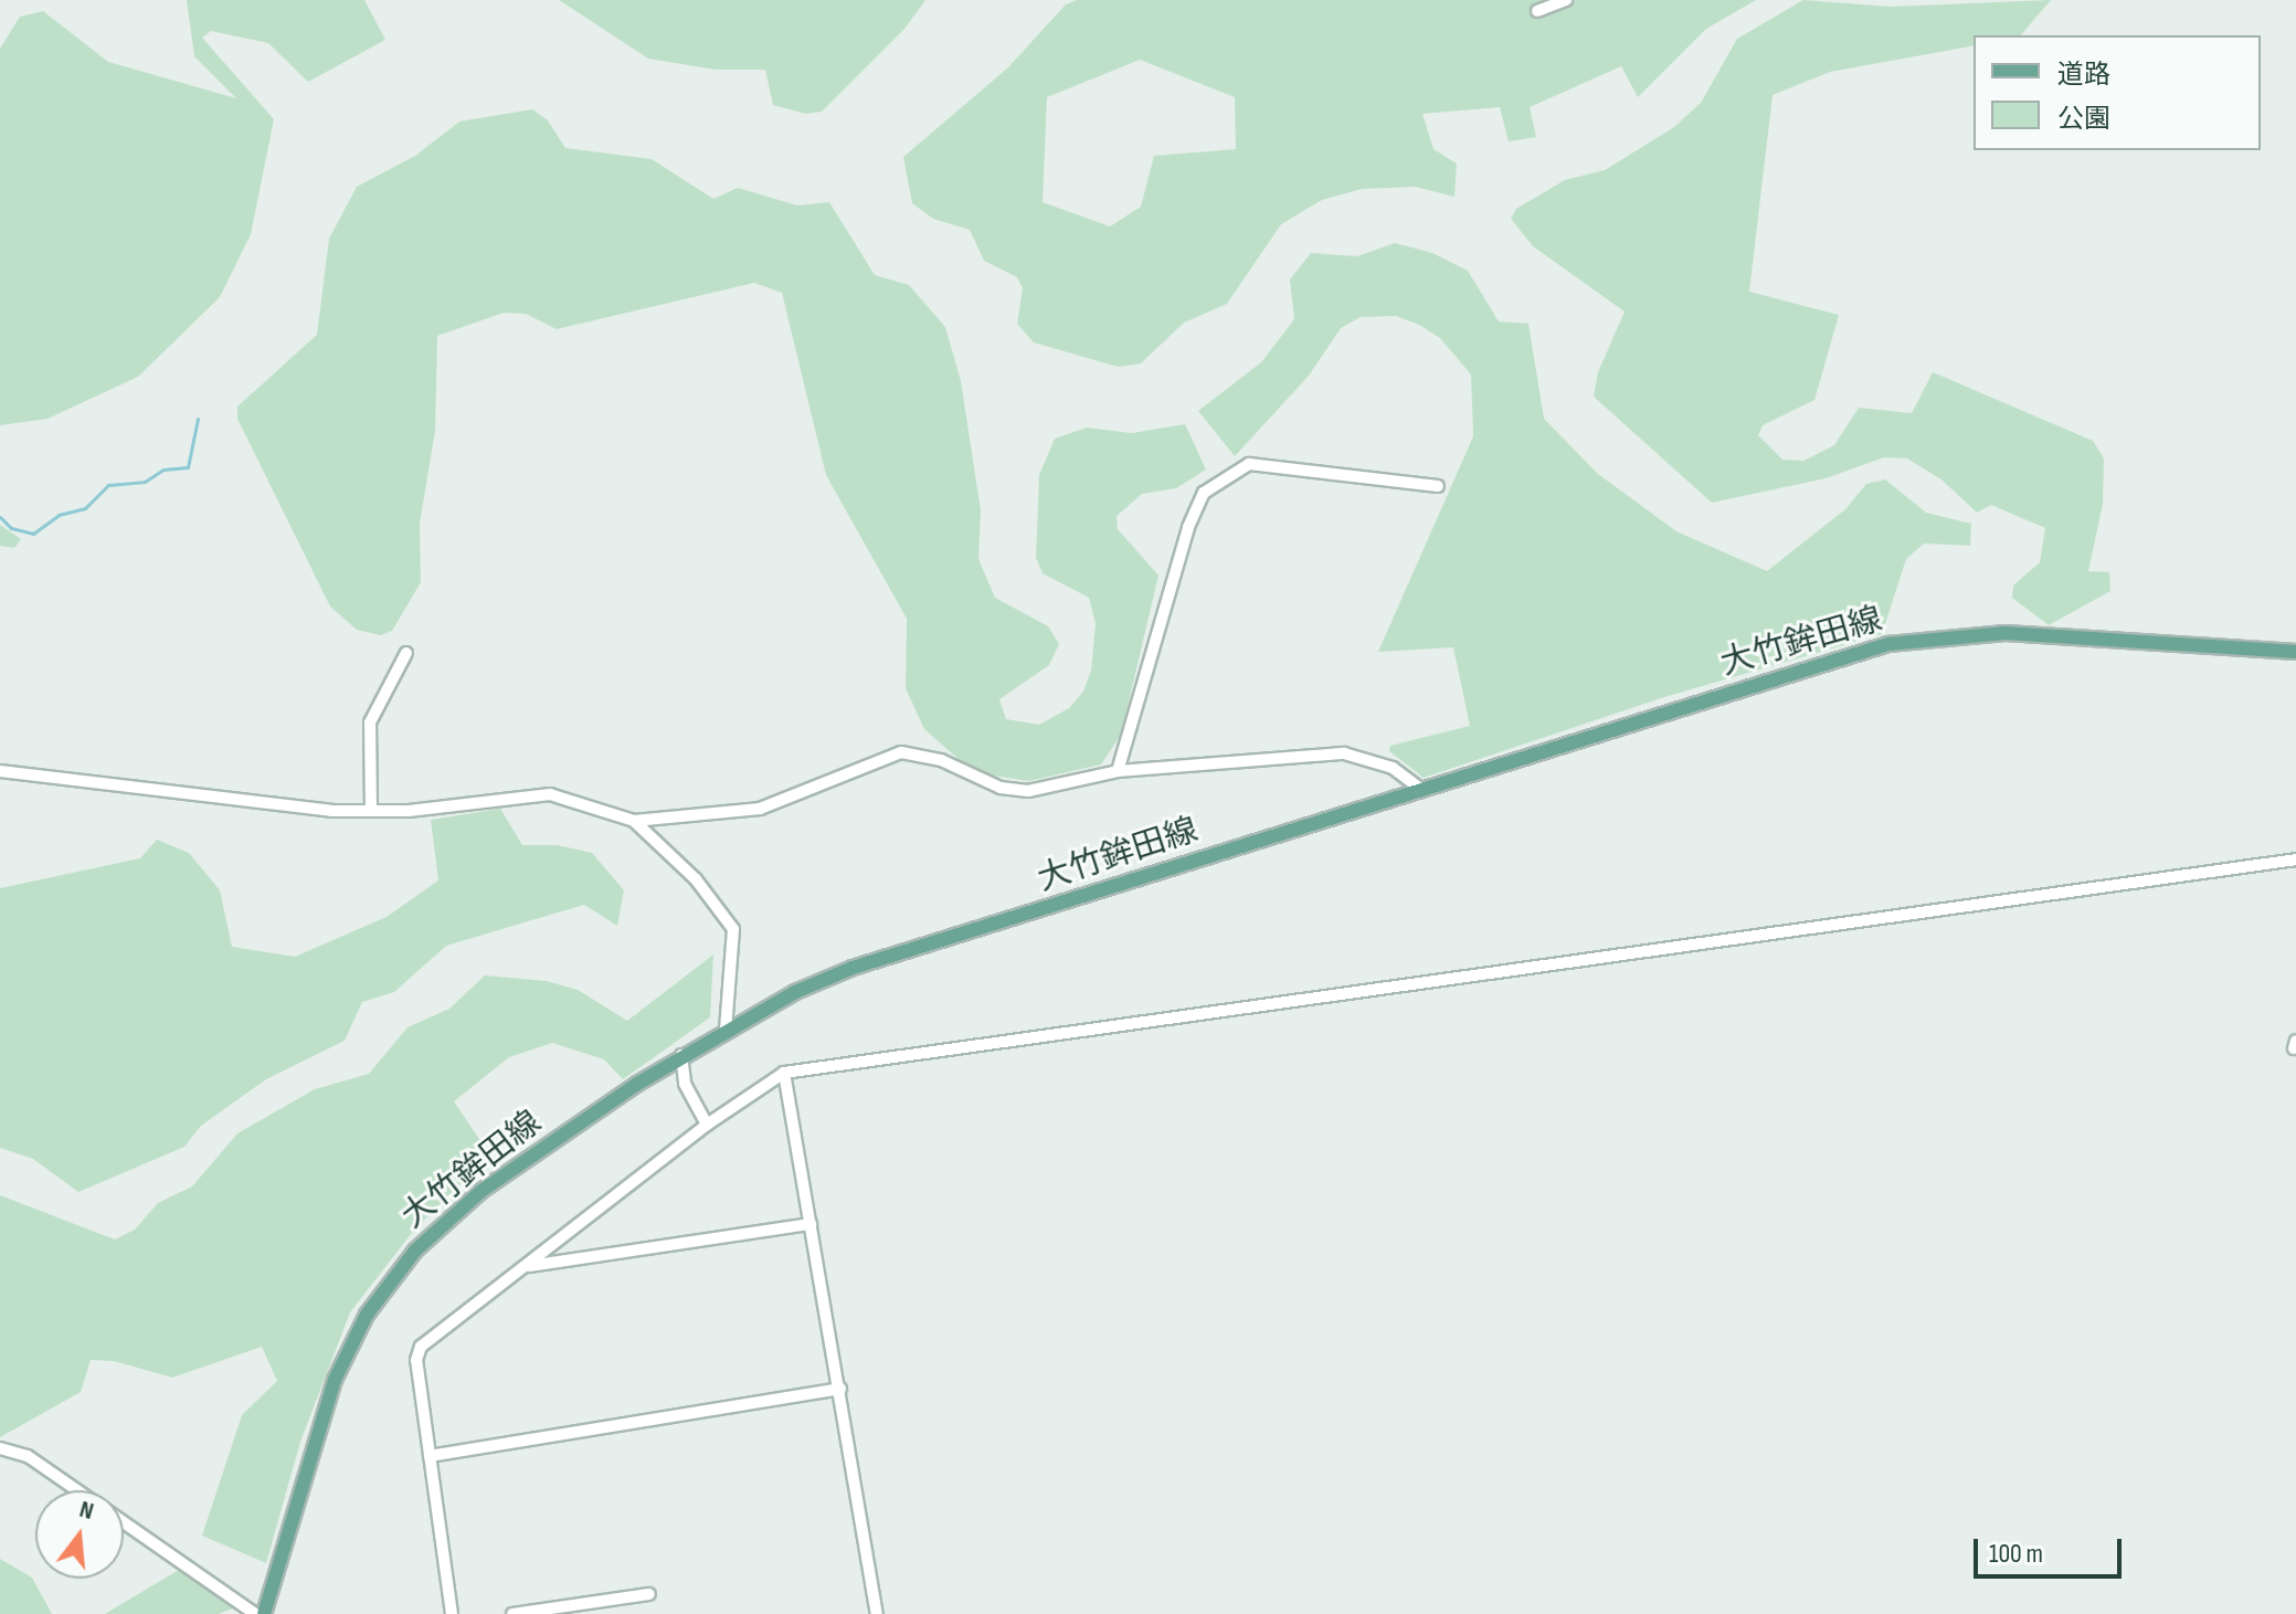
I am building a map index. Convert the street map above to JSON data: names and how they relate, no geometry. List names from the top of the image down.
{
  "streets": {
    "main road": ["大竹鉾田線"]
  },
  "legend": ["道路", "公園"],
  "scale_bar": "100 m",
  "north": "top"
}
